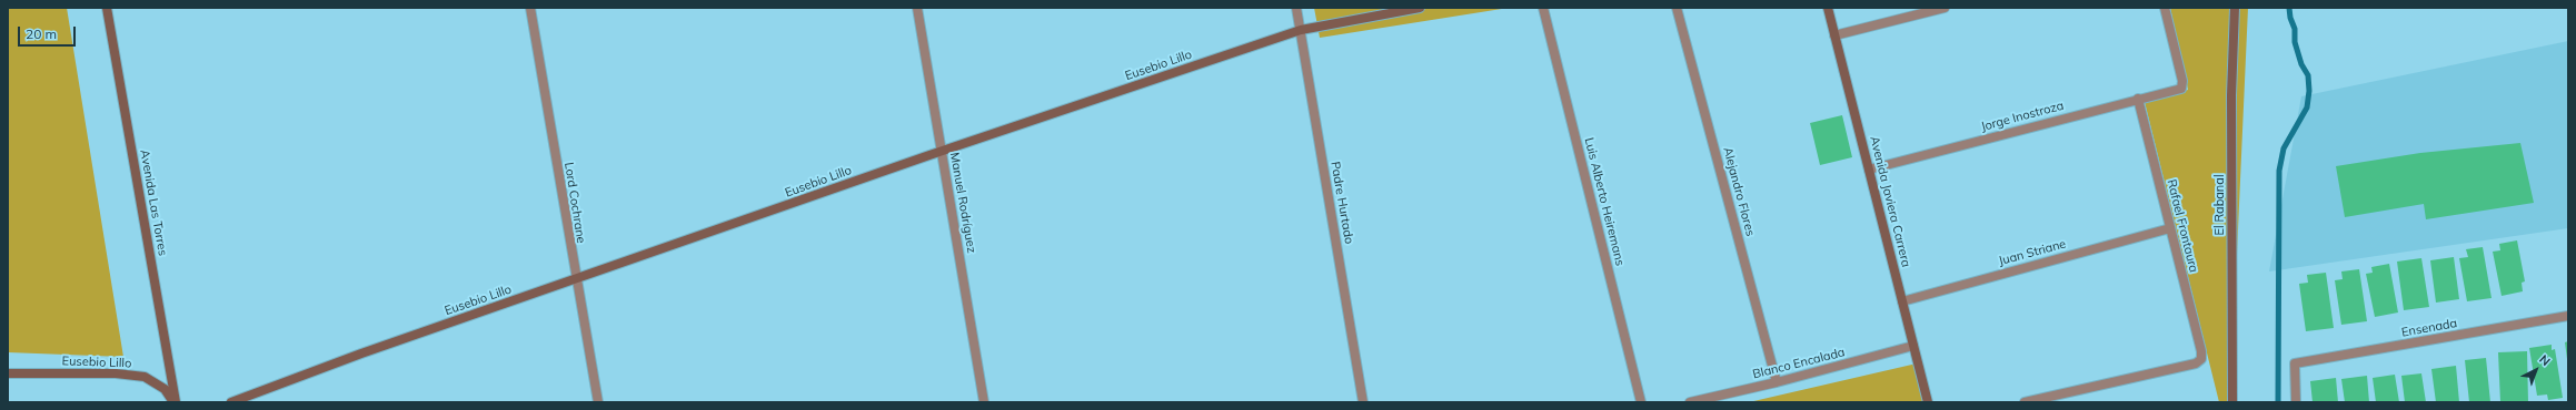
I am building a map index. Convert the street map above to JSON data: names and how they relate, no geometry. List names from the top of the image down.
{
  "streets": {
    "street": [
      "Eusebio Lillo",
      "Jorge Inostroza",
      "Alejandro Flores",
      "Luis Alberto Heiremans",
      "Avenida Javiera Carrera",
      "Avenida Las Torres",
      "Lord Cochrane",
      "Manuel Rodríguez",
      "Padre Hurtado",
      "El Rabanal",
      "Rafael Frontaura",
      "Juan Striane",
      "Ensenada",
      "Blanco Encalada"
    ]
  },
  "crossings": [
    ["Eusebio Lillo", "Avenida Las Torres"],
    ["Eusebio Lillo", "Lord Cochrane"],
    ["Eusebio Lillo", "Manuel Rodríguez"],
    ["Eusebio Lillo", "Padre Hurtado"],
    ["Jorge Inostroza", "Avenida Javiera Carrera"],
    ["Jorge Inostroza", "Rafael Frontaura"],
    ["Alejandro Flores", "Blanco Encalada"],
    ["Avenida Javiera Carrera", "Juan Striane"],
    ["Avenida Javiera Carrera", "Blanco Encalada"],
    ["Rafael Frontaura", "Juan Striane"]
  ],
  "scale_bar": "20 m",
  "north": "top right"
}
